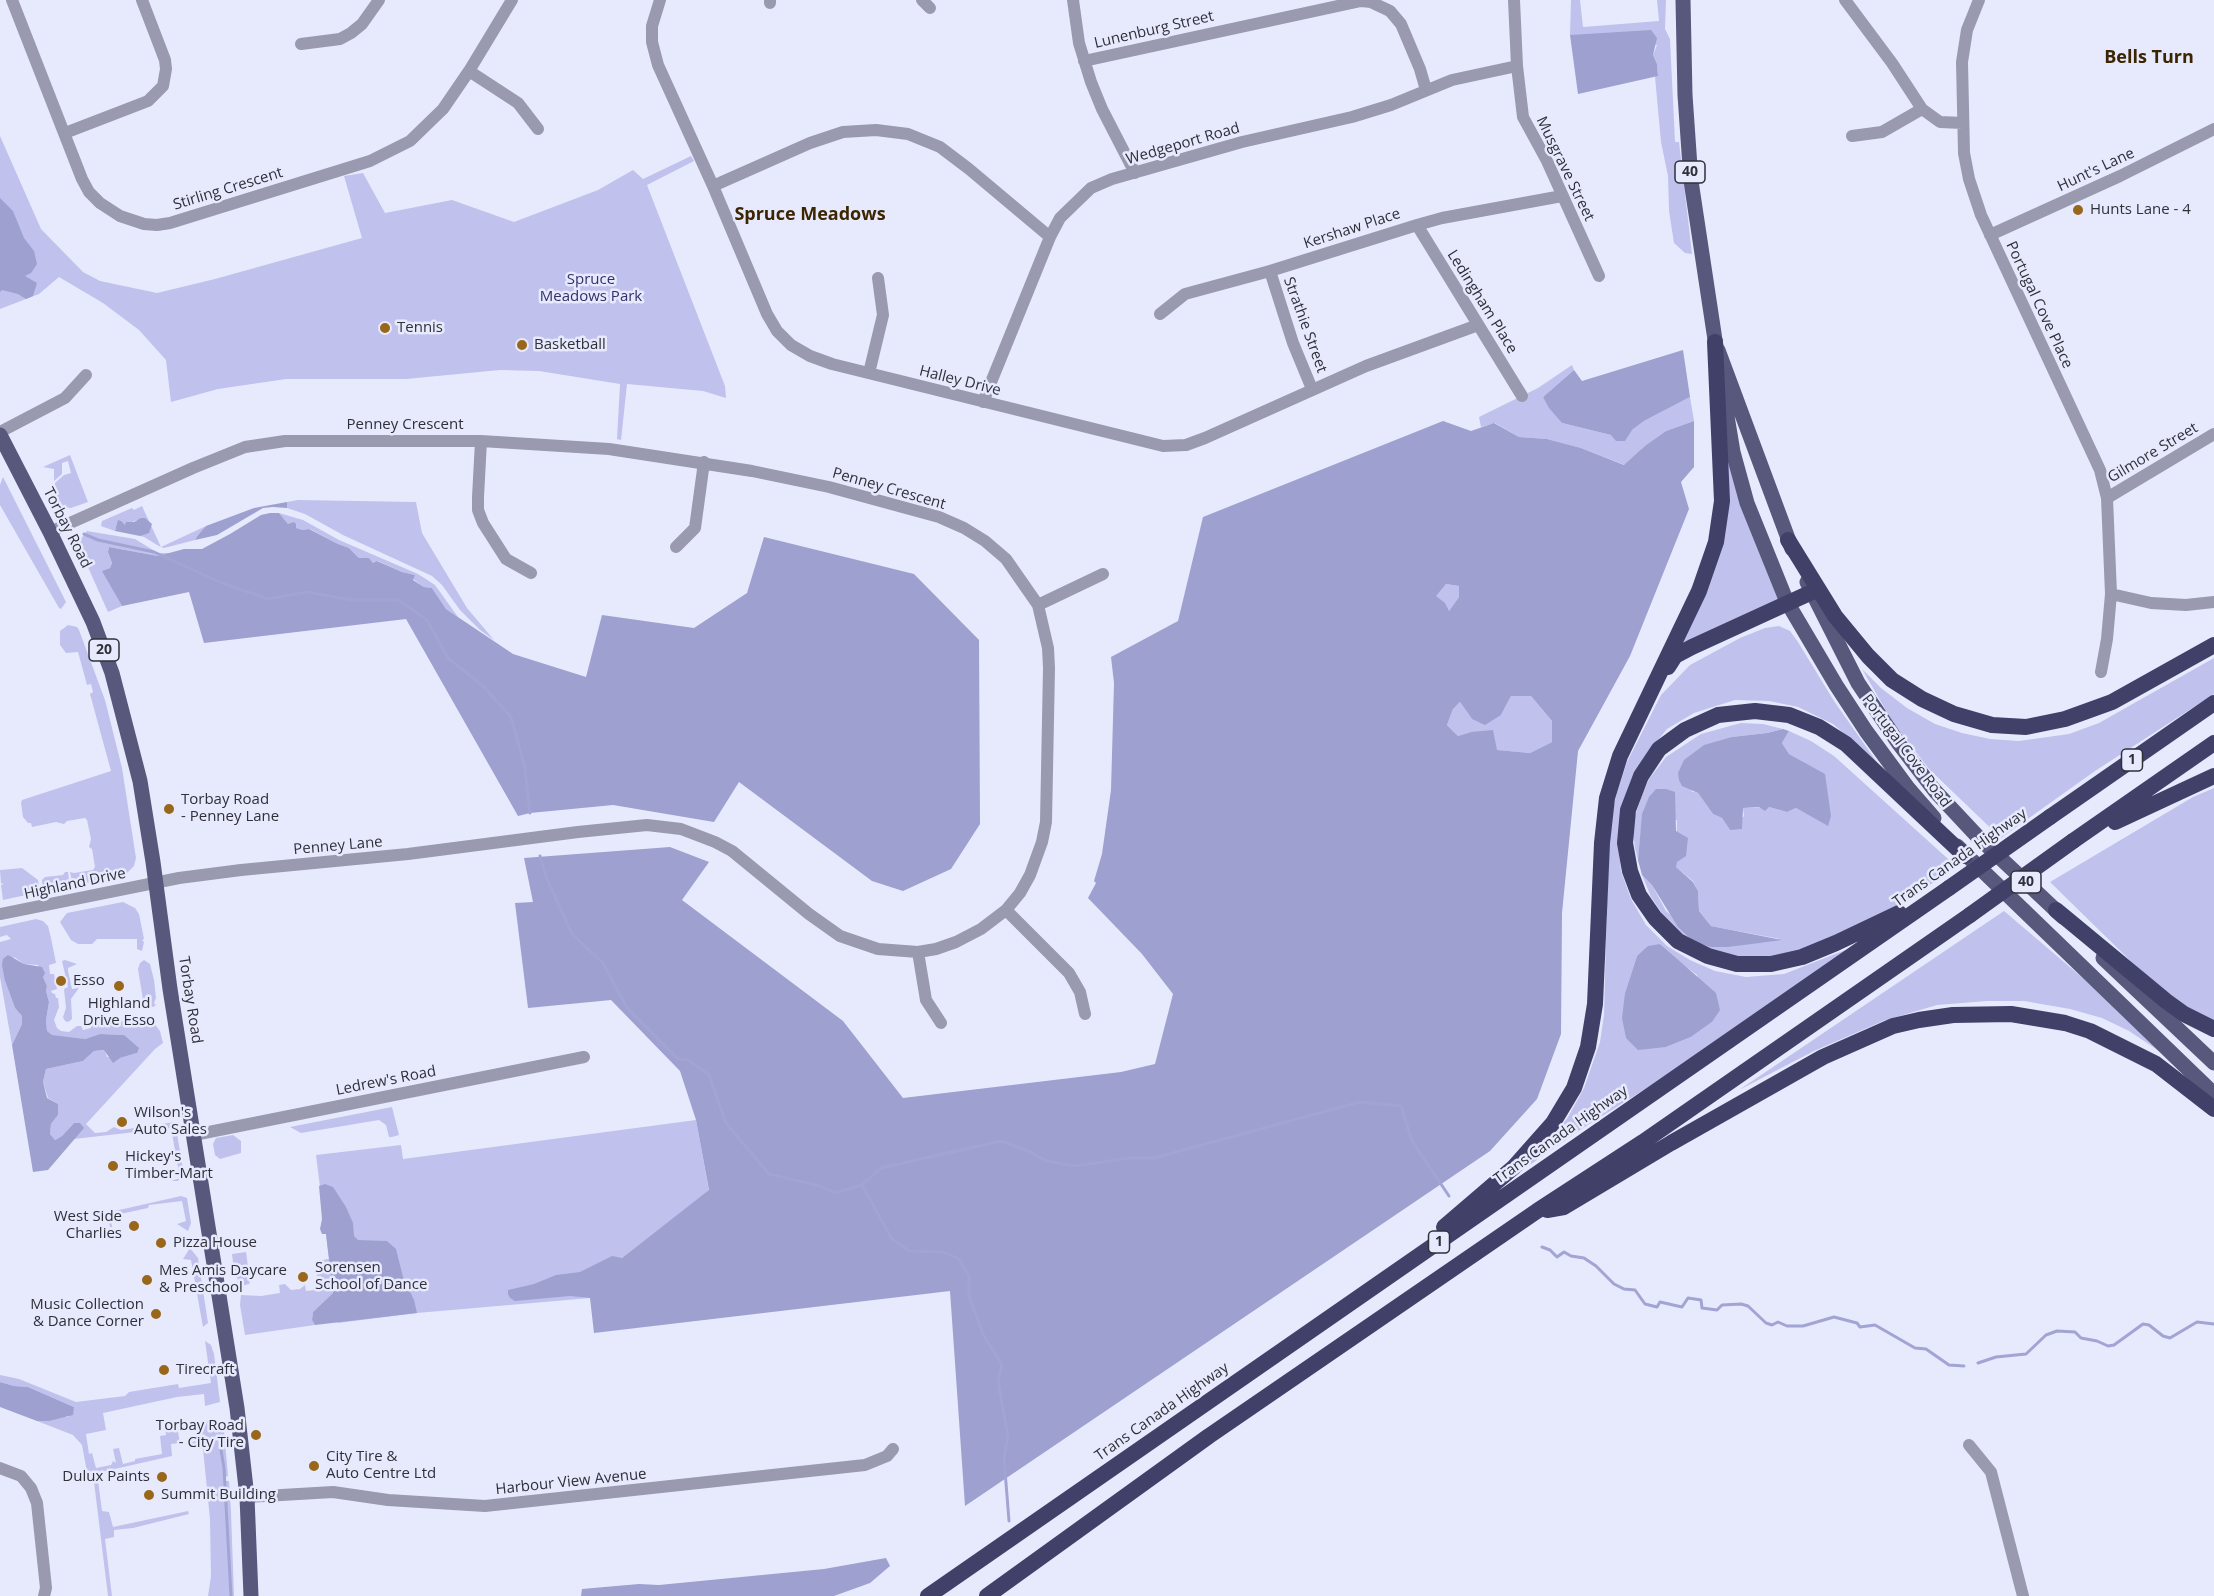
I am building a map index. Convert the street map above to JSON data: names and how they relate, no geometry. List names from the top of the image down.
{
  "streets": {
    "highway": ["1", "Trans Canada Highway"],
    "main road": [
      "40",
      "Torbay Road",
      "20",
      "Portugal Cove Road"
    ],
    "street": [
      "Lunenburg Street",
      "Wedgeport Road",
      "Musgrave Street",
      "Hunt's Lane",
      "Stirling Crescent",
      "Kershaw Place",
      "Ledingham Place",
      "Portugal Cove Place",
      "Strathie Street",
      "Halley Drive",
      "Penney Crescent",
      "Gilmore Street",
      "Penney Lane",
      "Highland Drive",
      "Ledrew's Road",
      "Harbour View Avenue"
    ]
  },
  "crossings": [
    ["Lunenburg Street", "Wedgeport Road"],
    ["Wedgeport Road", "Musgrave Street"],
    ["Wedgeport Road", "Halley Drive"],
    ["Musgrave Street", "Kershaw Place"],
    ["Hunt's Lane", "Portugal Cove Place"],
    ["Kershaw Place", "Ledingham Place"],
    ["Kershaw Place", "Strathie Street"],
    ["Ledingham Place", "Halley Drive"],
    ["Portugal Cove Place", "Gilmore Street"],
    ["Strathie Street", "Halley Drive"],
    ["Penney Crescent", "Torbay Road"],
    ["Penney Crescent", "Penney Lane"],
    ["Torbay Road", "Penney Lane"],
    ["Torbay Road", "Highland Drive"],
    ["Torbay Road", "Ledrew's Road"],
    ["Torbay Road", "Harbour View Avenue"],
    ["Penney Lane", "Highland Drive"]
  ],
  "districts": ["Bells Turn", "Spruce Meadows"],
  "parks": ["Spruce Meadows Park"],
  "places": [
    "Hunts Lane - 4",
    "Tennis",
    "Basketball",
    "Torbay Road - Penney Lane",
    "Esso",
    "Highland Drive Esso",
    "Wilson's Auto Sales",
    "Hickey's Timber-Mart",
    "West Side Charlies",
    "Pizza House",
    "Sorensen School of Dance",
    "Mes Amis Daycare & Preschool",
    "Music Collection & Dance Corner",
    "Tirecraft",
    "Torbay Road - City Tire",
    "City Tire & Auto Centre Ltd",
    "Dulux Paints",
    "Summit Building"
  ]
}
